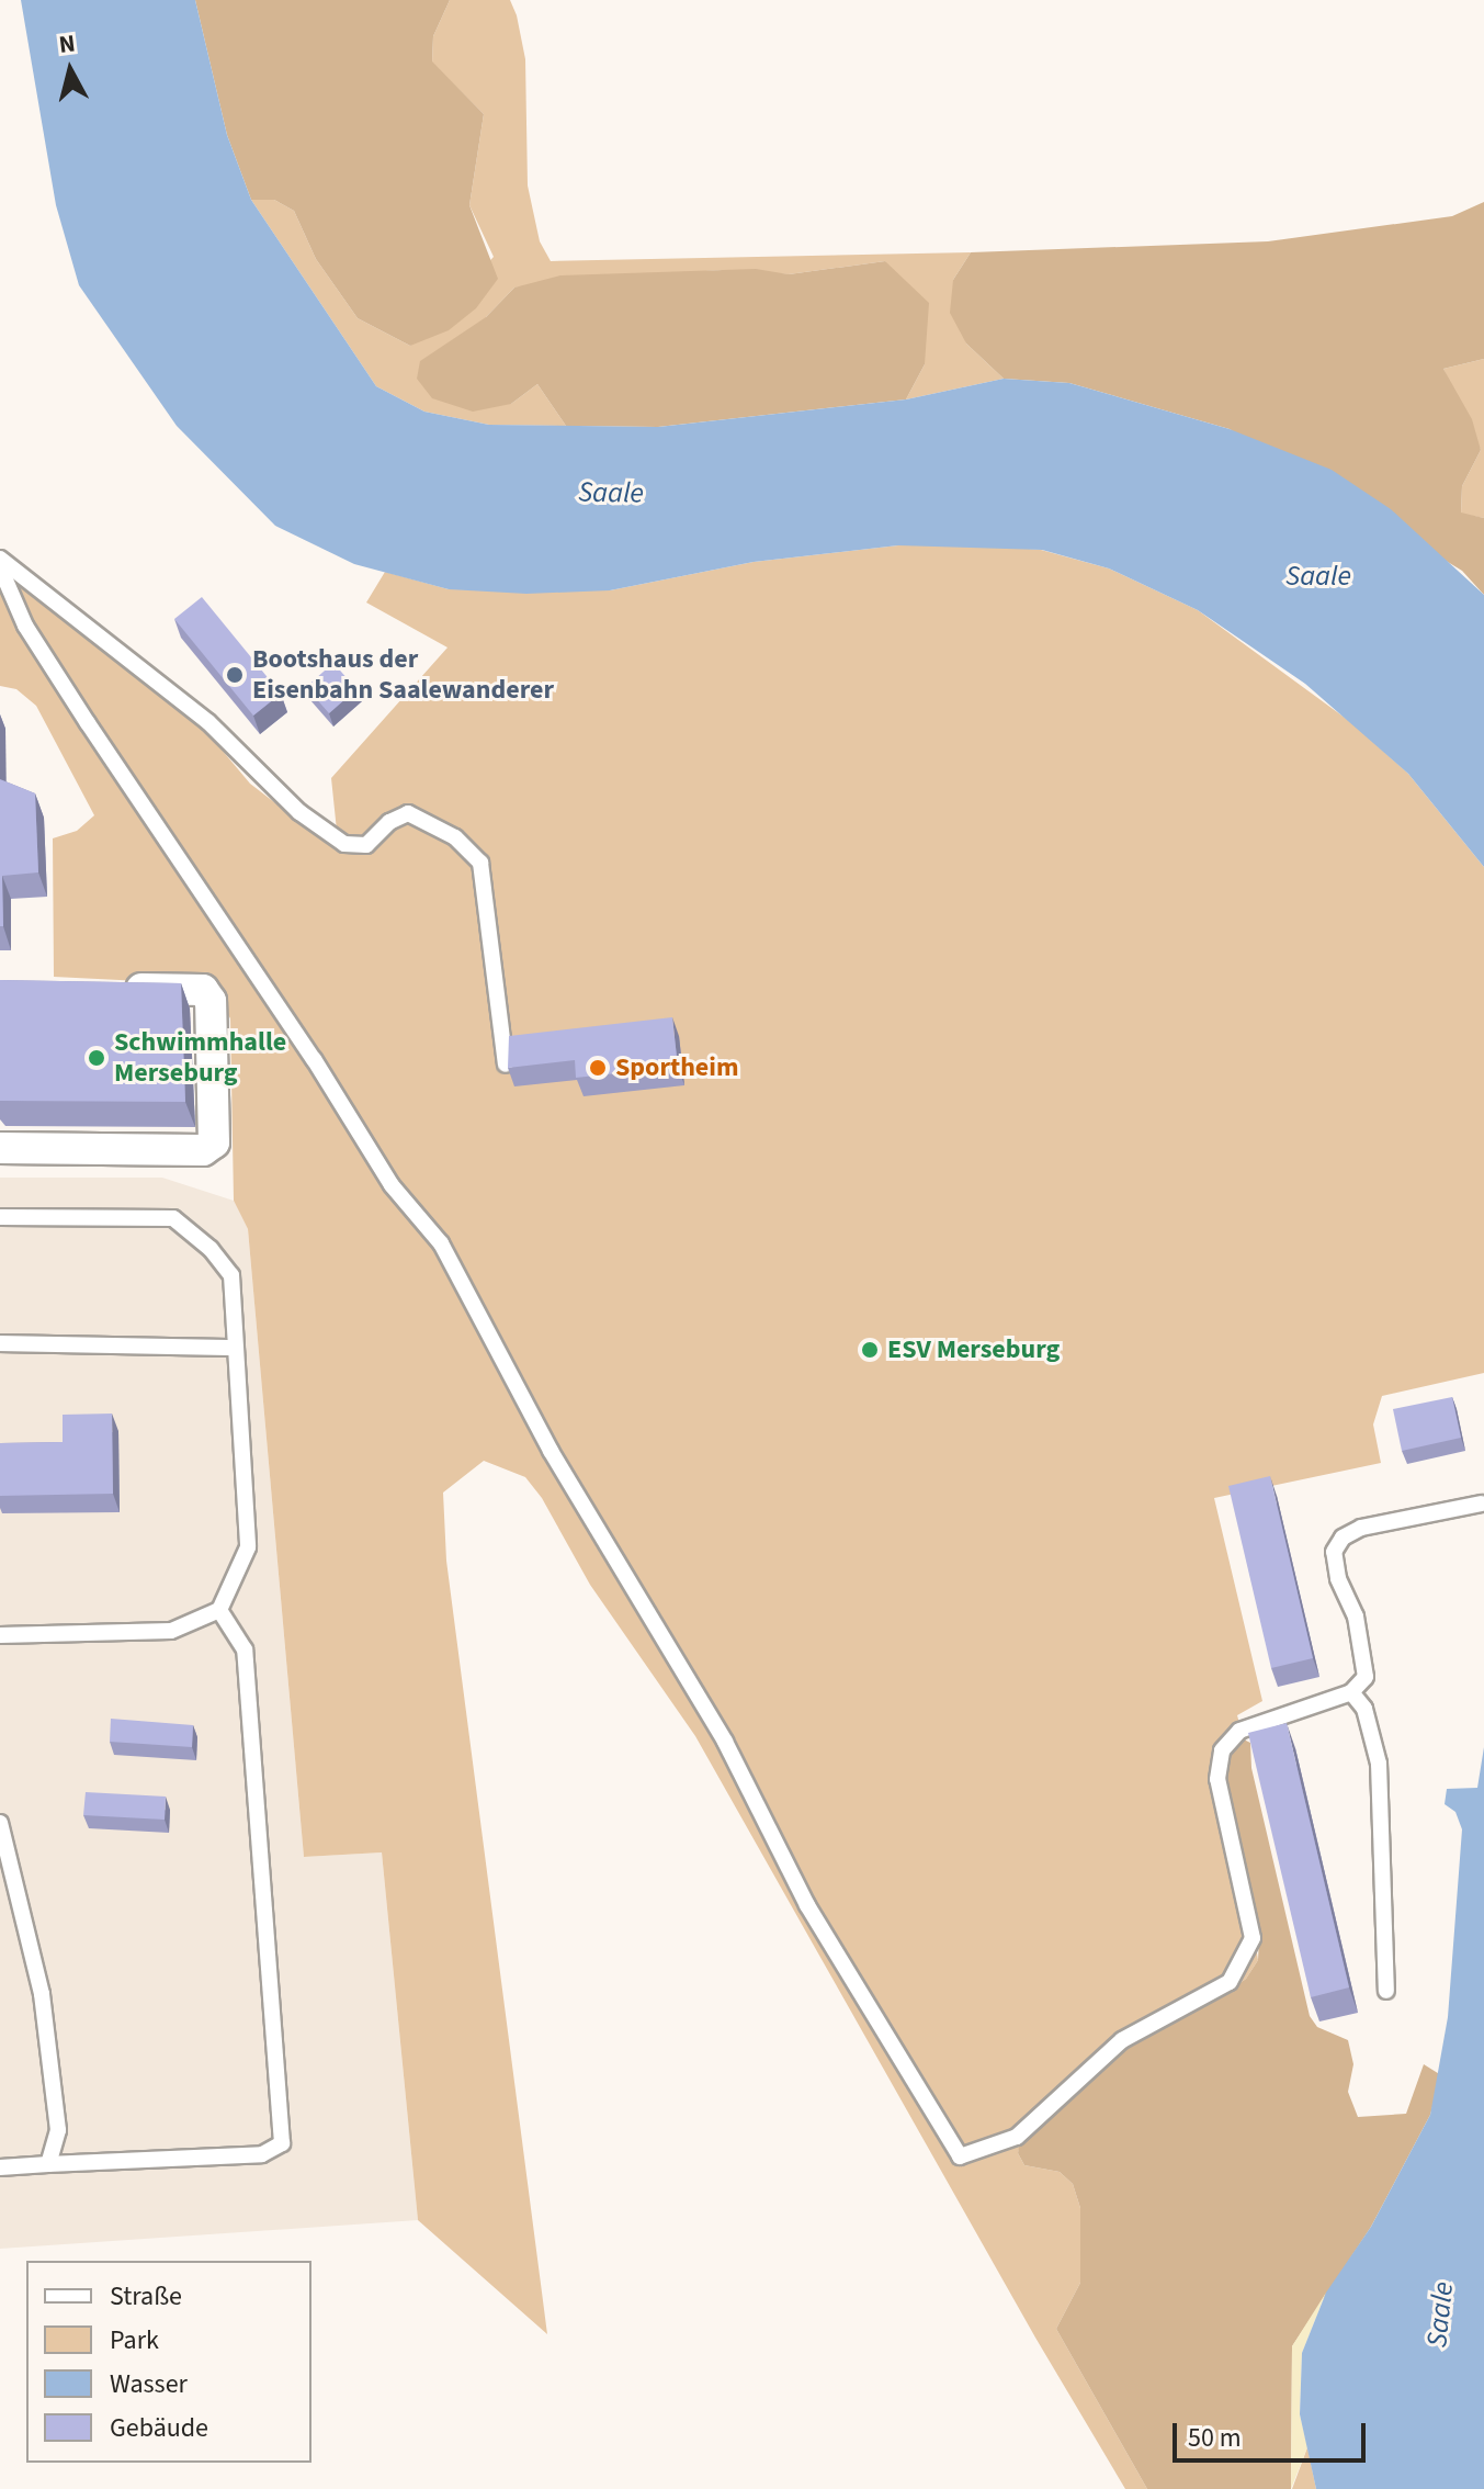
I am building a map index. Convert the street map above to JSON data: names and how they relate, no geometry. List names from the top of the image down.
{
  "water": ["Saale"],
  "places": [
    "Bootshaus der Eisenbahn Saalewanderer",
    "Schwimmhalle Merseburg",
    "Sportheim",
    "ESV Merseburg"
  ],
  "legend": [
    "Straße",
    "Park",
    "Wasser",
    "Gebäude"
  ],
  "scale_bar": "50 m",
  "north": "top"
}
